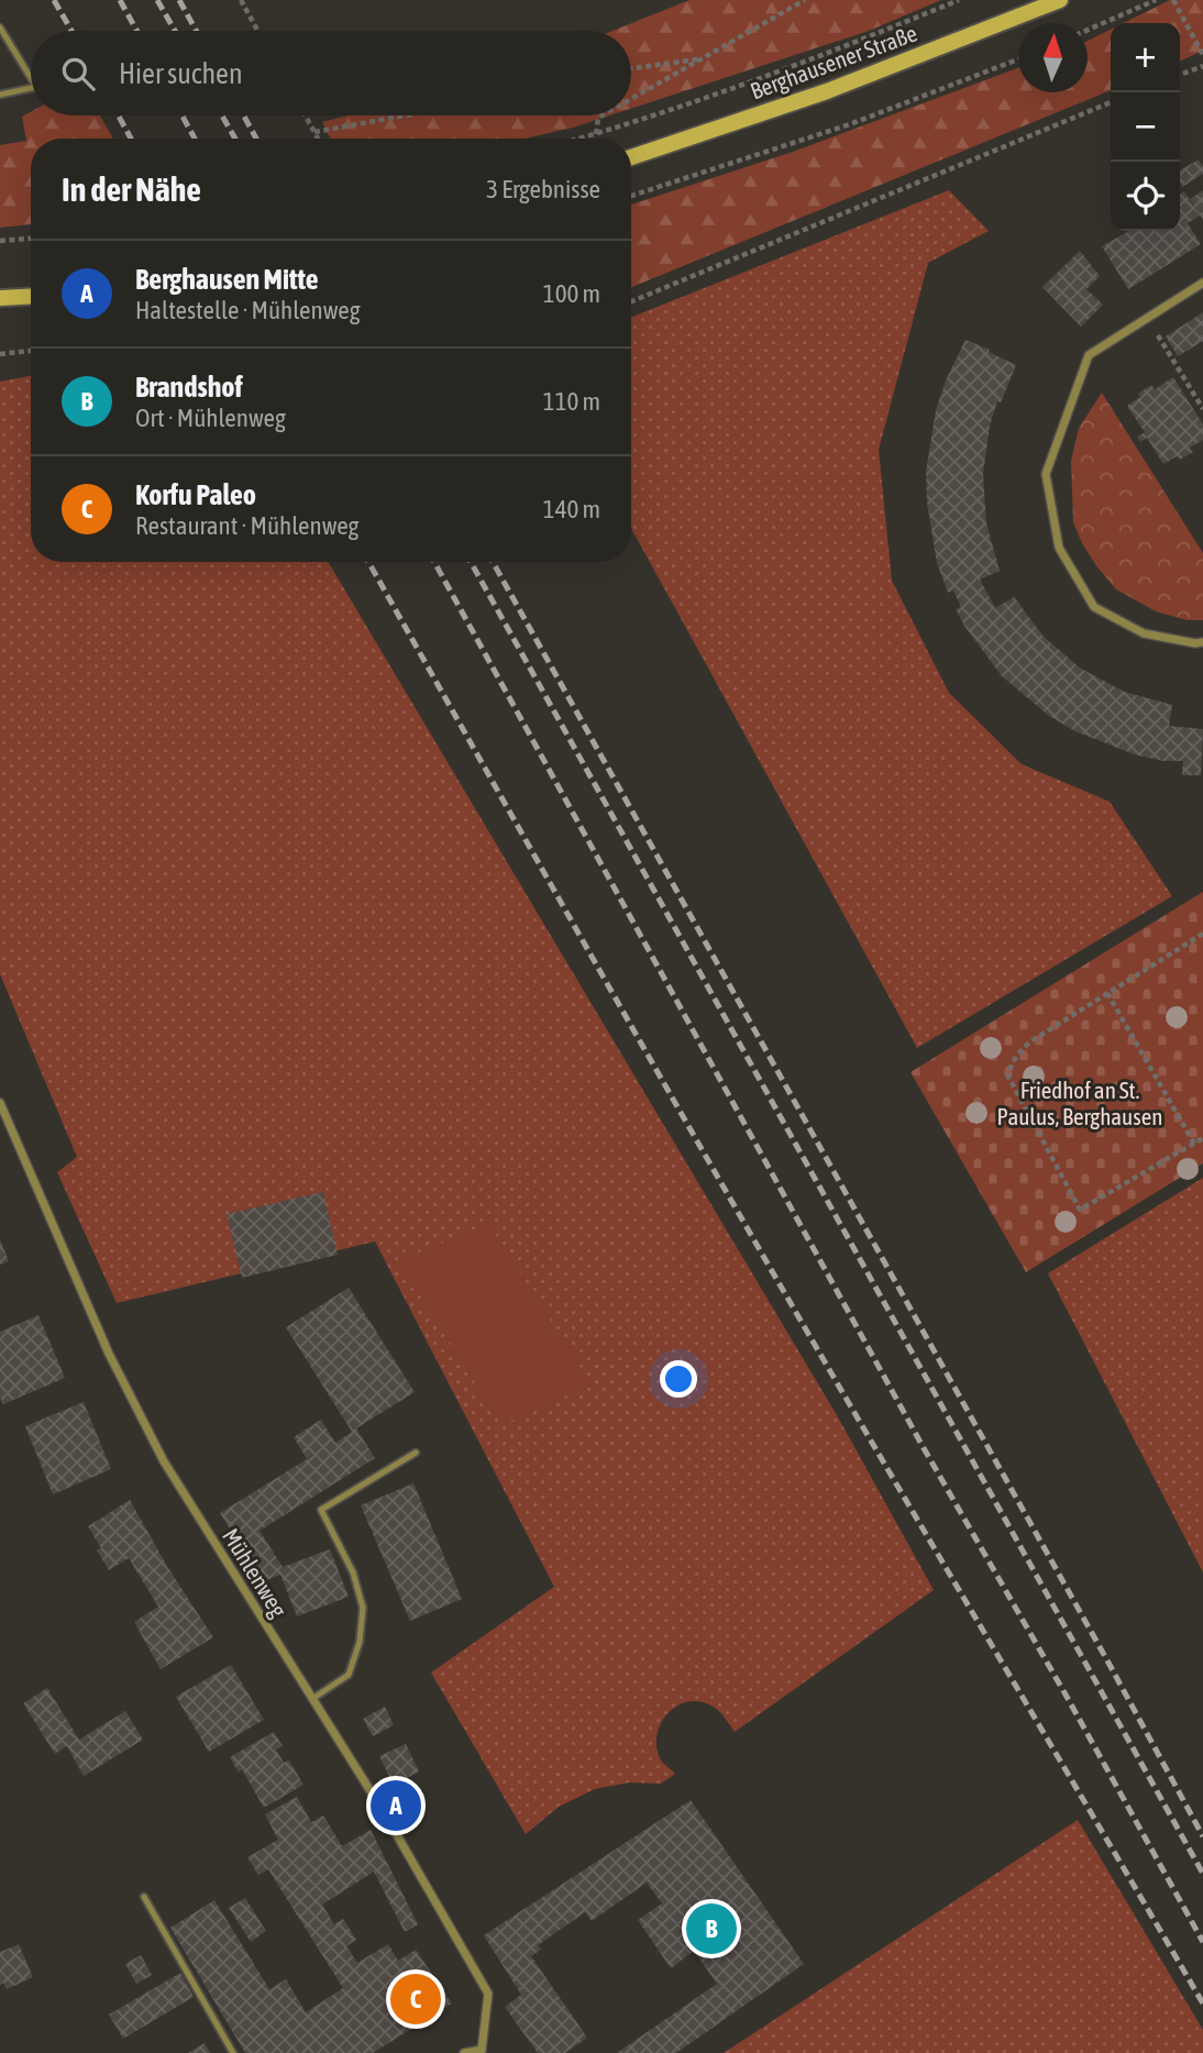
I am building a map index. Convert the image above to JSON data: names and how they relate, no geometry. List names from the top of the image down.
{
  "streets": {
    "main road": ["Berghausener Straße"],
    "street": ["Mühlenweg"]
  },
  "parks": ["Friedhof an St. Paulus, Berghausen"],
  "north": "top",
  "page": {
    "map_buttons": ["+", "−"],
    "search": "Hier suchen",
    "heading": ["In der Nähe", "3 Ergebnisse"],
    "list": [
      {
        "mark": "A",
        "name": "Berghausen Mitte",
        "note": "Haltestelle · Mühlenweg",
        "value": "100 m"
      },
      {
        "mark": "B",
        "name": "Brandshof",
        "note": "Ort · Mühlenweg",
        "value": "110 m"
      },
      {
        "mark": "C",
        "name": "Korfu Paleo",
        "note": "Restaurant · Mühlenweg",
        "value": "140 m"
      }
    ],
    "pins": ["A", "B", "C"]
  }
}
